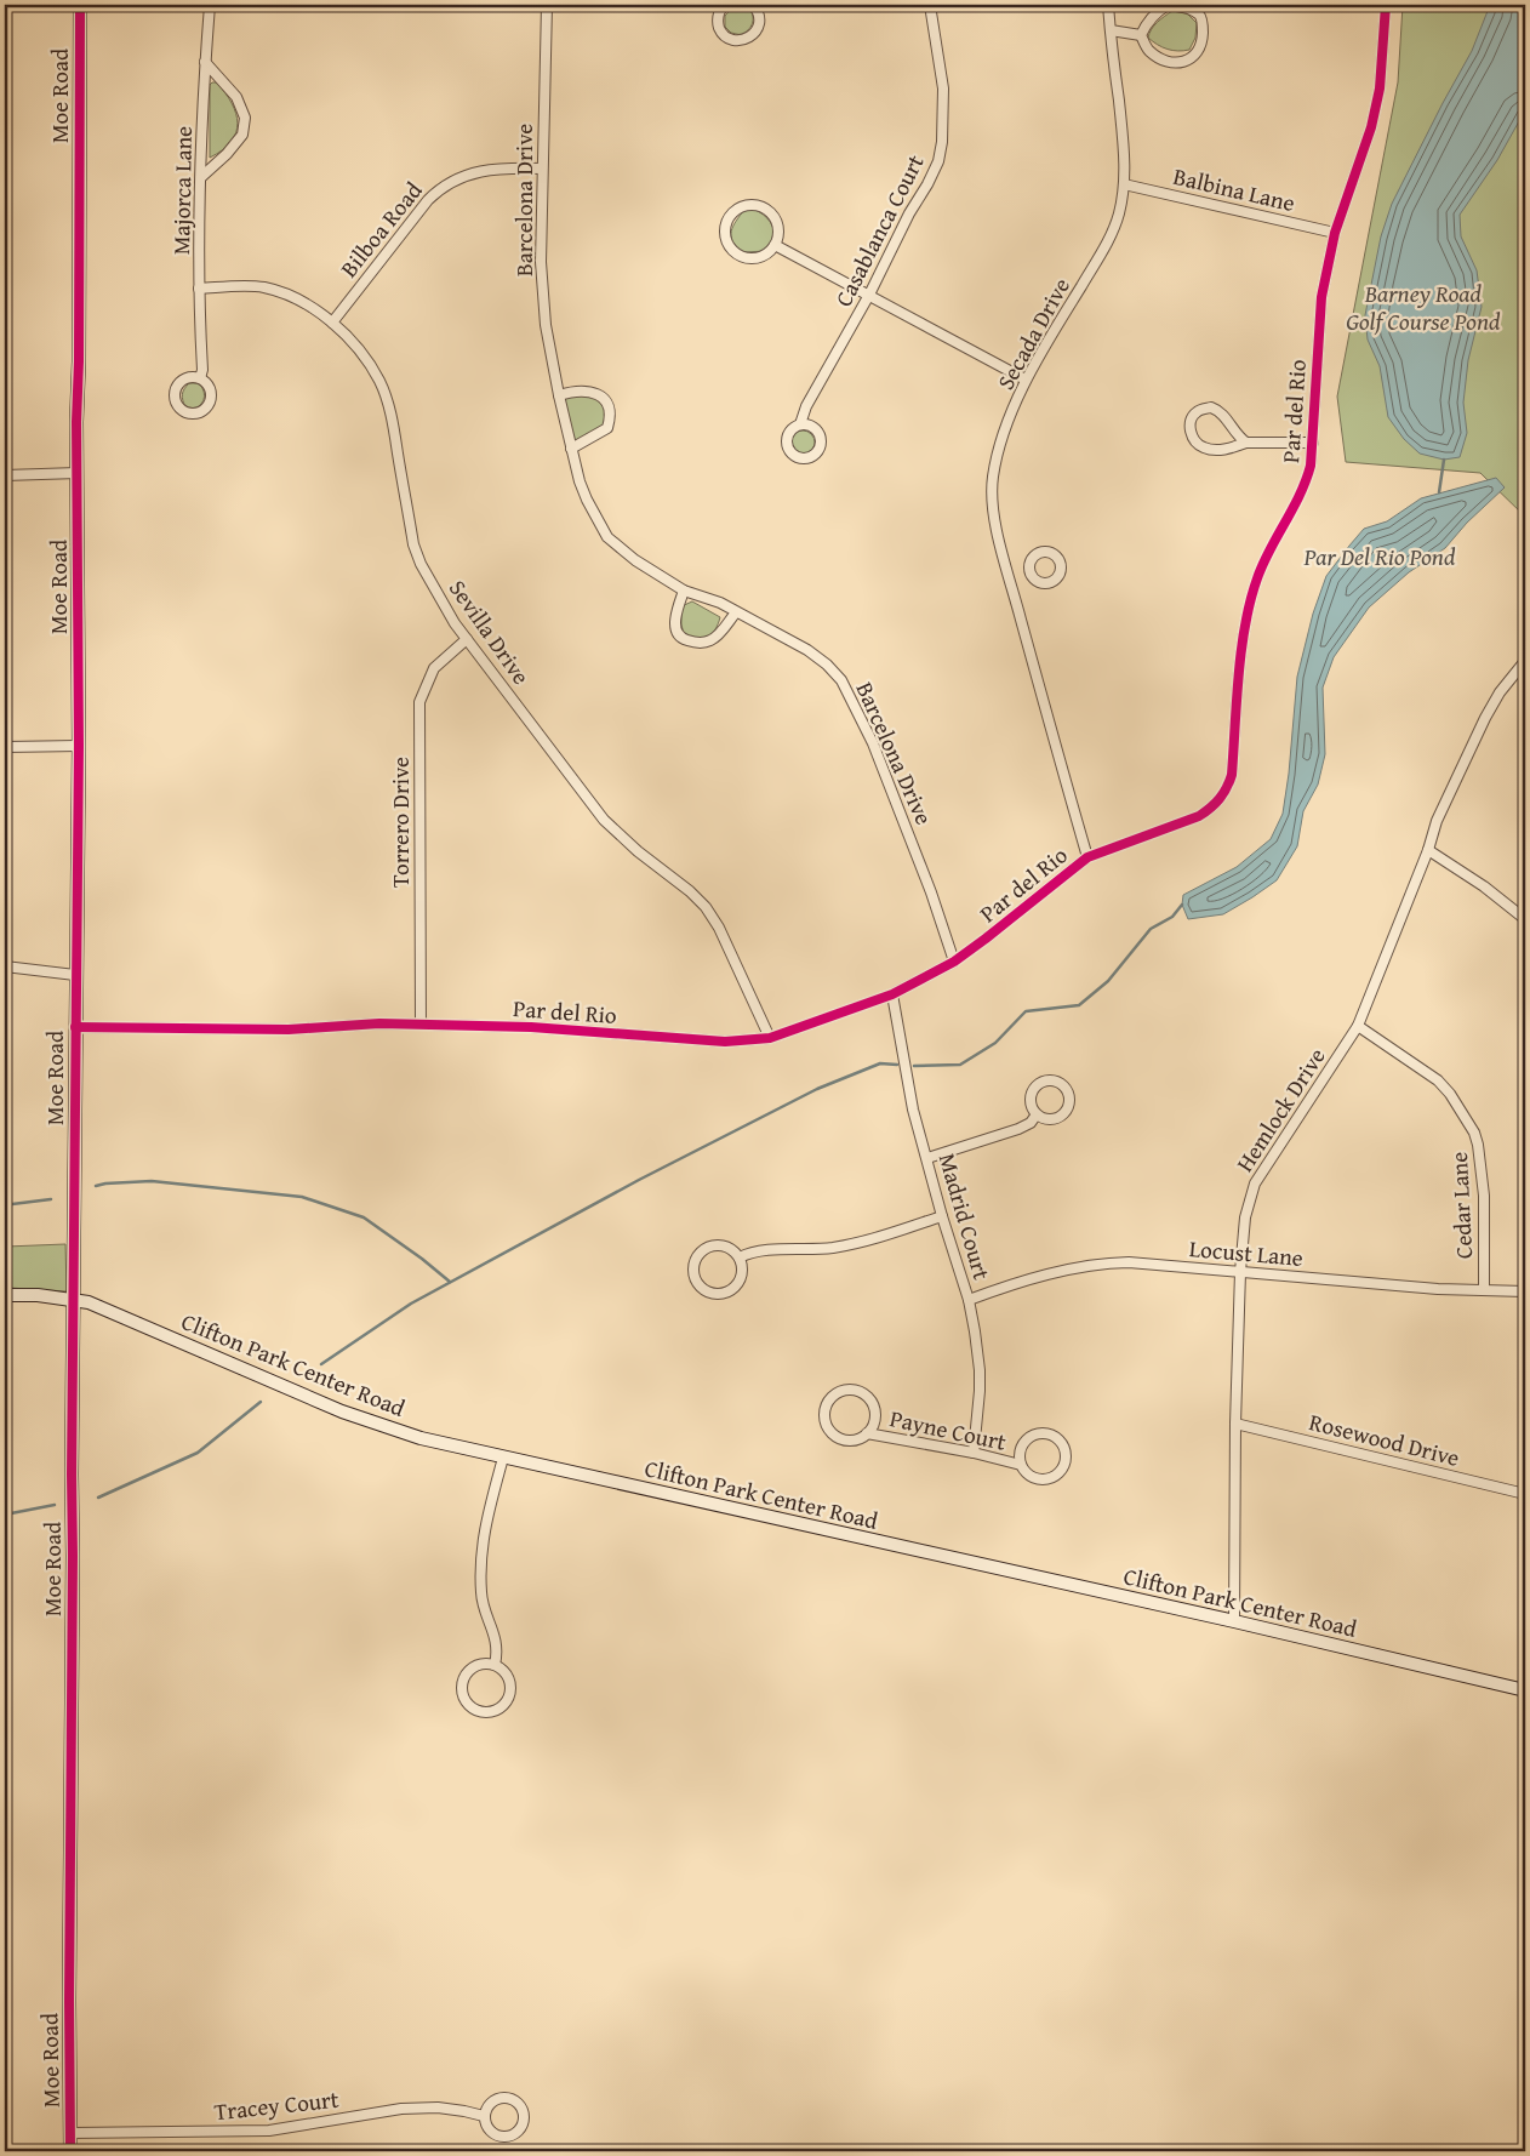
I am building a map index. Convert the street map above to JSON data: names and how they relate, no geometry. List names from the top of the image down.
{
  "streets": {
    "street": [
      "Moe Road",
      "Balbina Lane",
      "Majorca Lane",
      "Barcelona Drive",
      "Bilboa Road",
      "Casablanca Court",
      "Secada Drive",
      "Par del Rio",
      "Sevilla Drive",
      "Torrero Drive",
      "Hemlock Drive",
      "Cedar Lane",
      "Madrid Court",
      "Locust Lane",
      "Clifton Park Center Road",
      "Payne Court",
      "Rosewood Drive",
      "Tracey Court"
    ]
  },
  "crossings": [
    ["Moe Road", "Par del Rio"],
    ["Moe Road", "Clifton Park Center Road"],
    ["Moe Road", "Tracey Court"],
    ["Balbina Lane", "Secada Drive"],
    ["Balbina Lane", "Par del Rio"],
    ["Majorca Lane", "Sevilla Drive"],
    ["Barcelona Drive", "Bilboa Road"],
    ["Barcelona Drive", "Par del Rio"],
    ["Bilboa Road", "Sevilla Drive"],
    ["Secada Drive", "Par del Rio"],
    ["Par del Rio", "Sevilla Drive"],
    ["Par del Rio", "Torrero Drive"],
    ["Par del Rio", "Madrid Court"],
    ["Sevilla Drive", "Torrero Drive"],
    ["Hemlock Drive", "Cedar Lane"],
    ["Hemlock Drive", "Locust Lane"],
    ["Hemlock Drive", "Clifton Park Center Road"],
    ["Hemlock Drive", "Rosewood Drive"],
    ["Cedar Lane", "Locust Lane"],
    ["Madrid Court", "Locust Lane"],
    ["Madrid Court", "Payne Court"]
  ],
  "water": ["Barney Road Golf Course Pond", "Par Del Rio Pond"]
}
